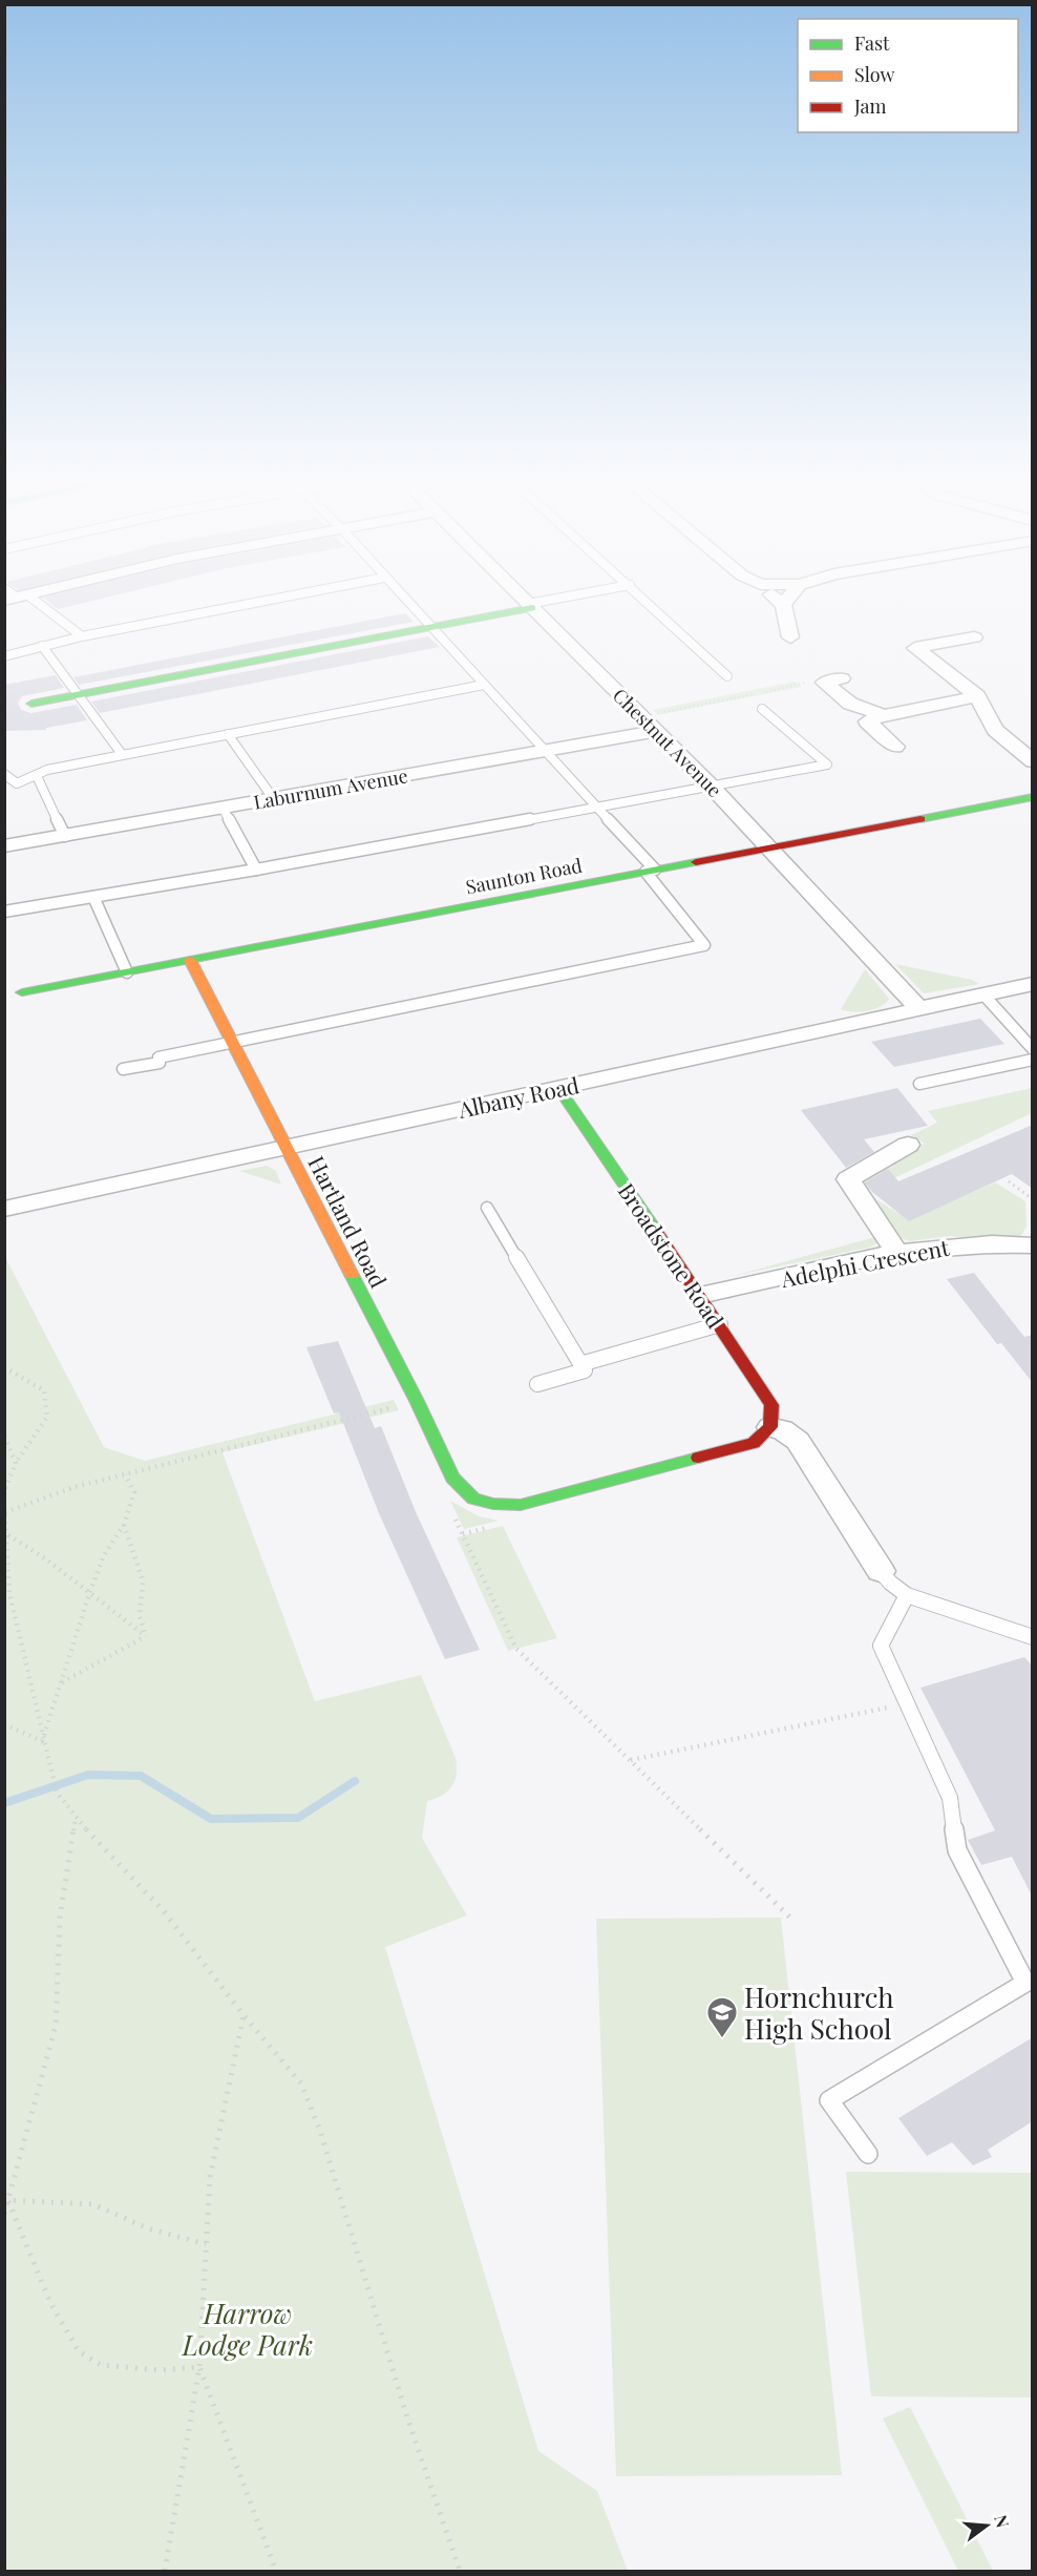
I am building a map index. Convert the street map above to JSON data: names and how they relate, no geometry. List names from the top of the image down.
{
  "streets": {
    "street": [
      "Chestnut Avenue",
      "Laburnum Avenue",
      "Saunton Road",
      "Albany Road",
      "Hartland Road",
      "Broadstone Road",
      "Adelphi Crescent"
    ]
  },
  "crossings": [
    ["Chestnut Avenue", "Laburnum Avenue"],
    ["Chestnut Avenue", "Saunton Road"],
    ["Chestnut Avenue", "Albany Road"],
    ["Saunton Road", "Hartland Road"],
    ["Albany Road", "Hartland Road"],
    ["Albany Road", "Broadstone Road"],
    ["Hartland Road", "Broadstone Road"],
    ["Broadstone Road", "Adelphi Crescent"]
  ],
  "parks": ["Harrow Lodge Park"],
  "places": {
    "school or university": ["Hornchurch High School"]
  },
  "legend": ["Fast", "Slow", "Jam"],
  "north": "right"
}
